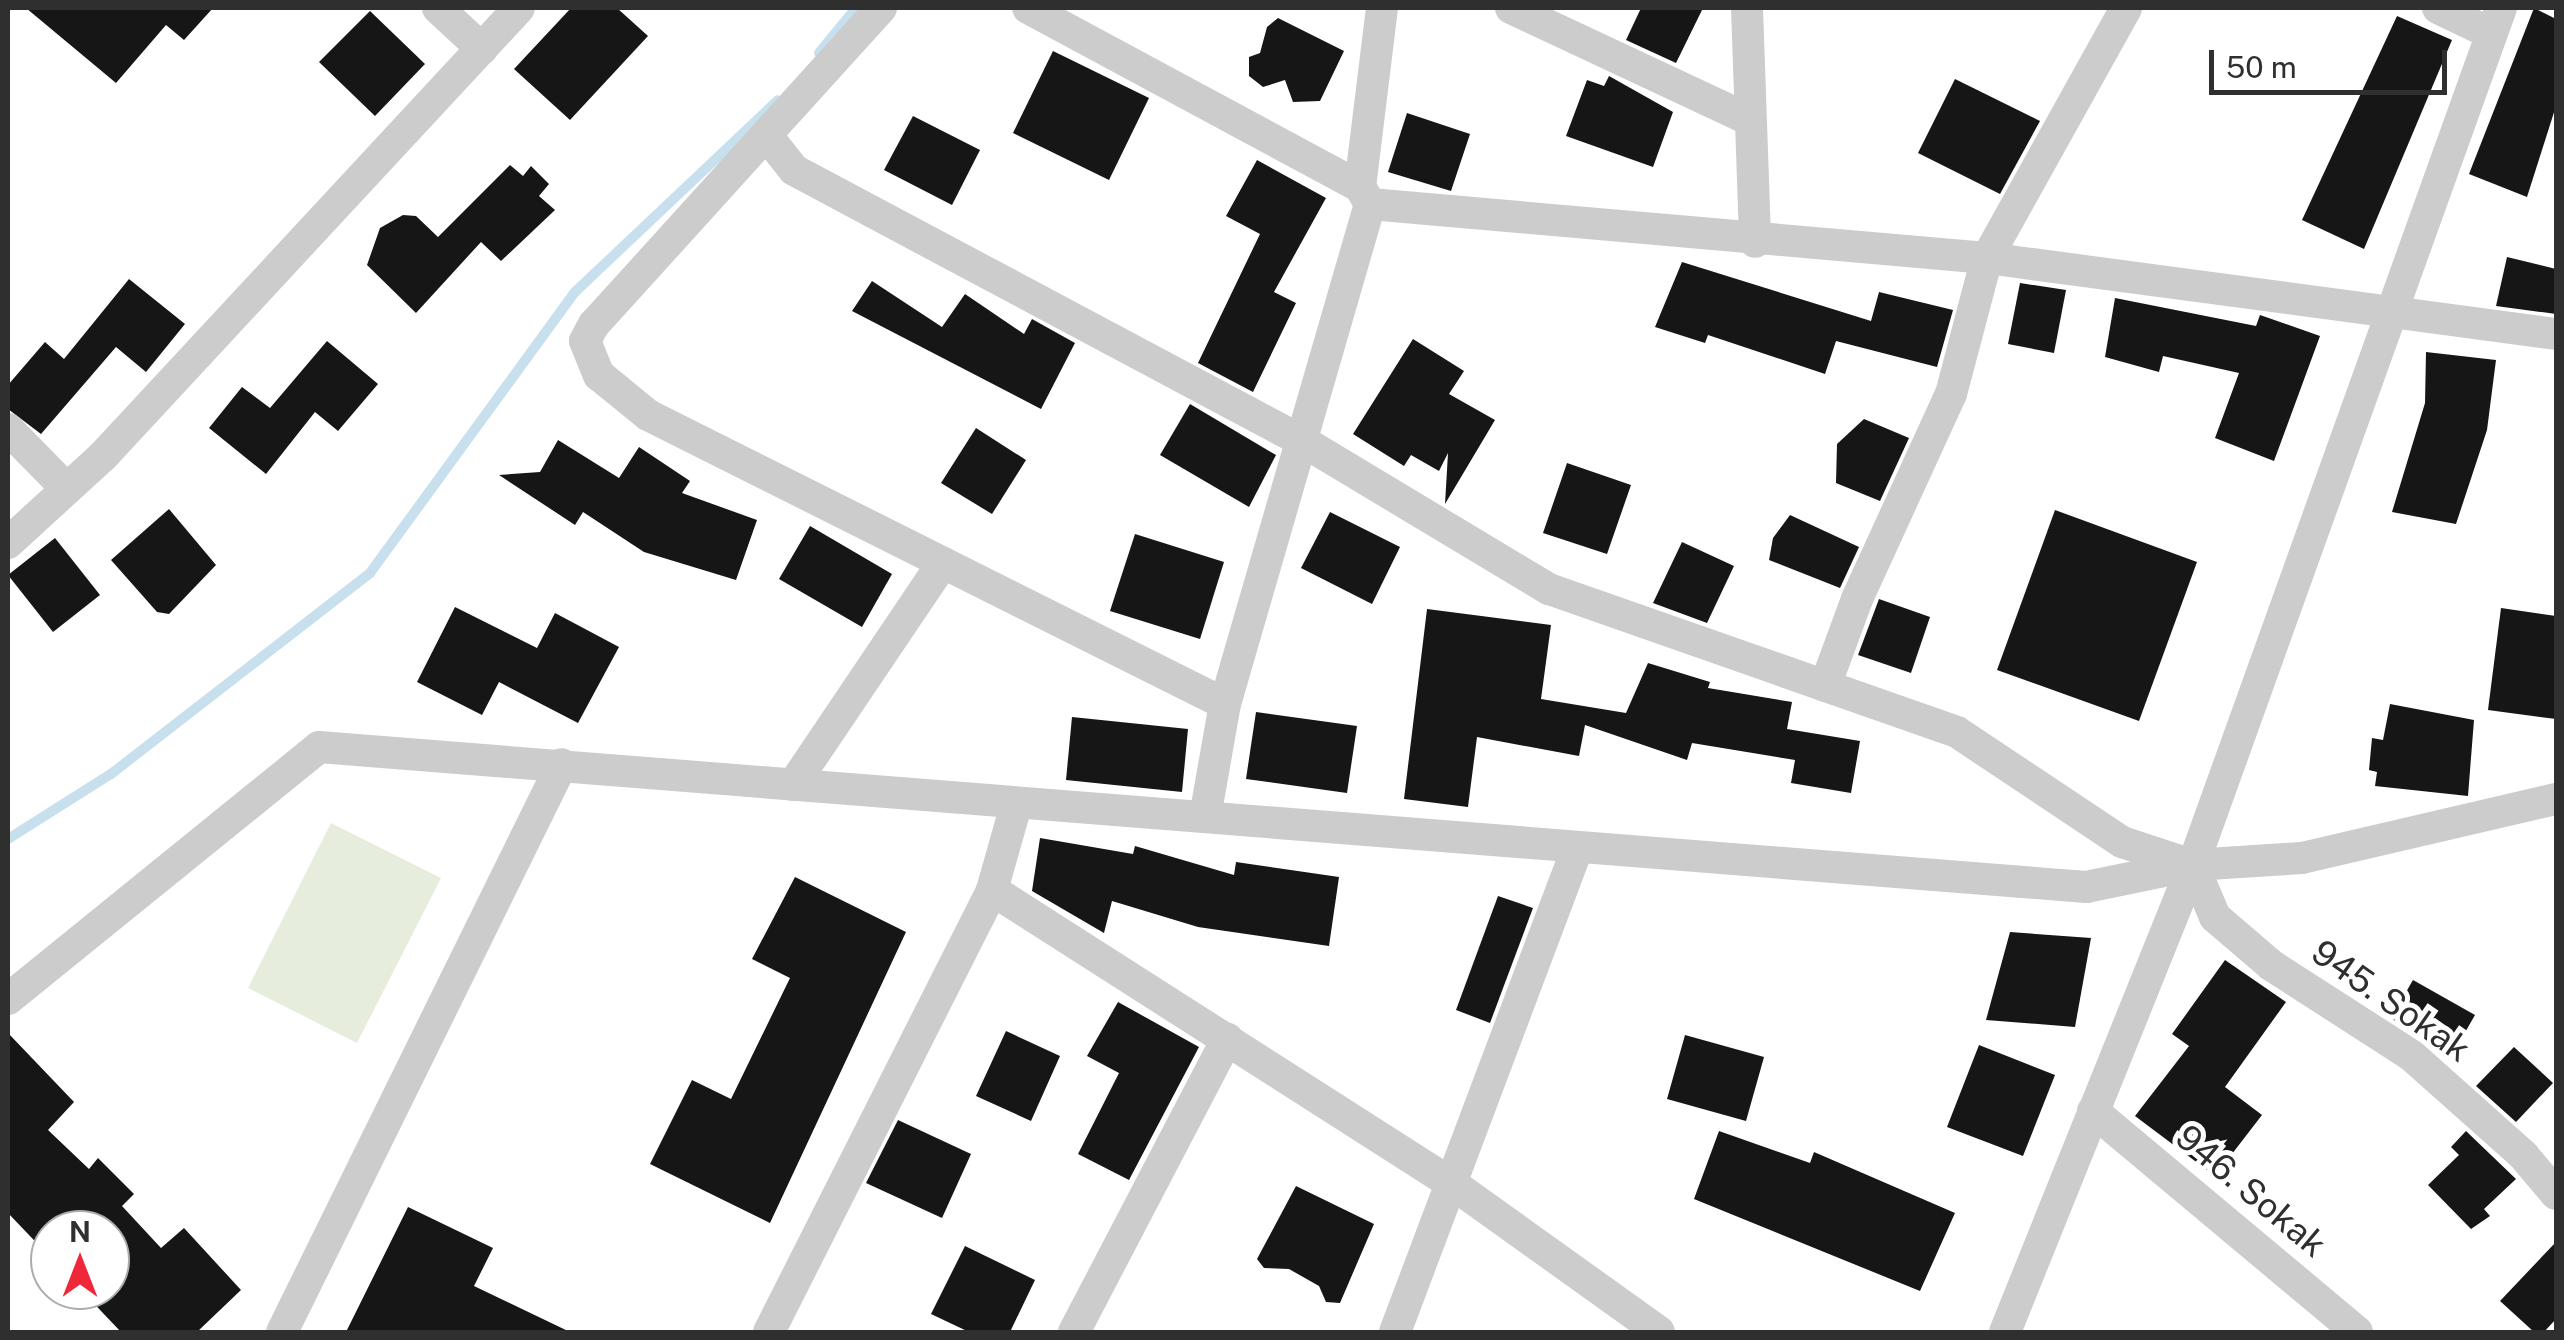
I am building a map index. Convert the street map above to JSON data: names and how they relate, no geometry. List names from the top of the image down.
{
  "streets": {
    "street": ["945. Sokak", "946. Sokak"]
  },
  "scale_bar": "50 m",
  "north": "top"
}
